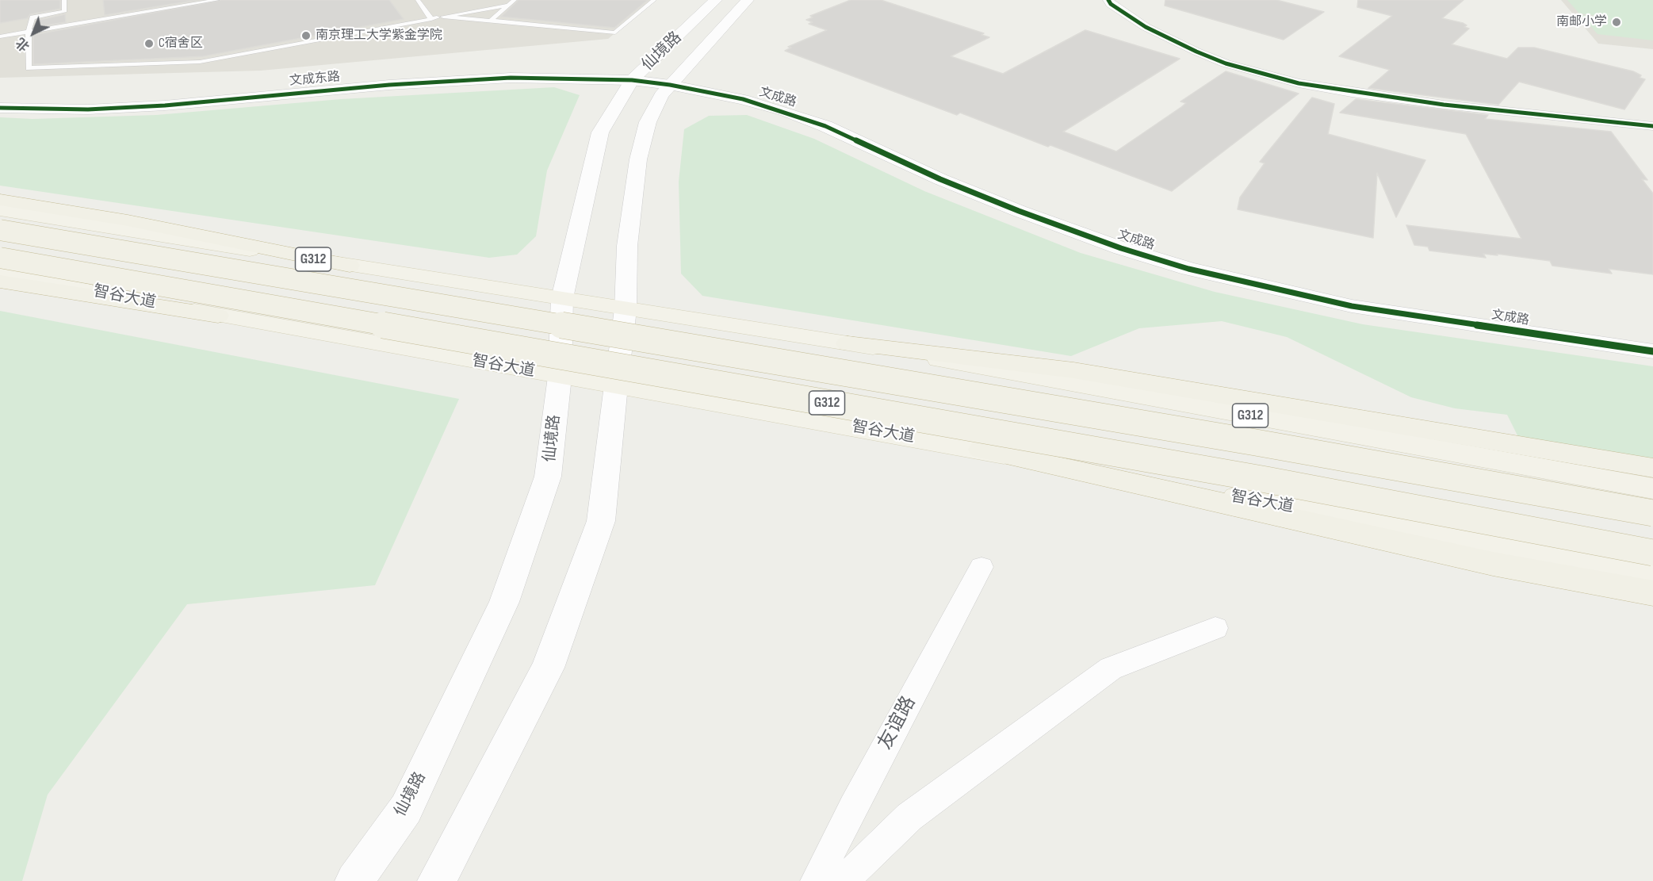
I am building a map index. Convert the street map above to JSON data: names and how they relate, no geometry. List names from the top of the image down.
{
  "streets": {
    "highway": ["G312", "智谷大道"],
    "street": [
      "仙境路",
      "文成东路",
      "文成路",
      "友谊路"
    ]
  },
  "crossings": [
    ["仙境路", "文成东路"],
    ["仙境路", "文成路"],
    ["仙境路", "G312"],
    ["仙境路", "智谷大道"],
    ["文成东路", "文成路"]
  ],
  "places": ["南邮小学", "南京理工大学紫金学院", "C宿舍区"],
  "north": "bottom left"
}
